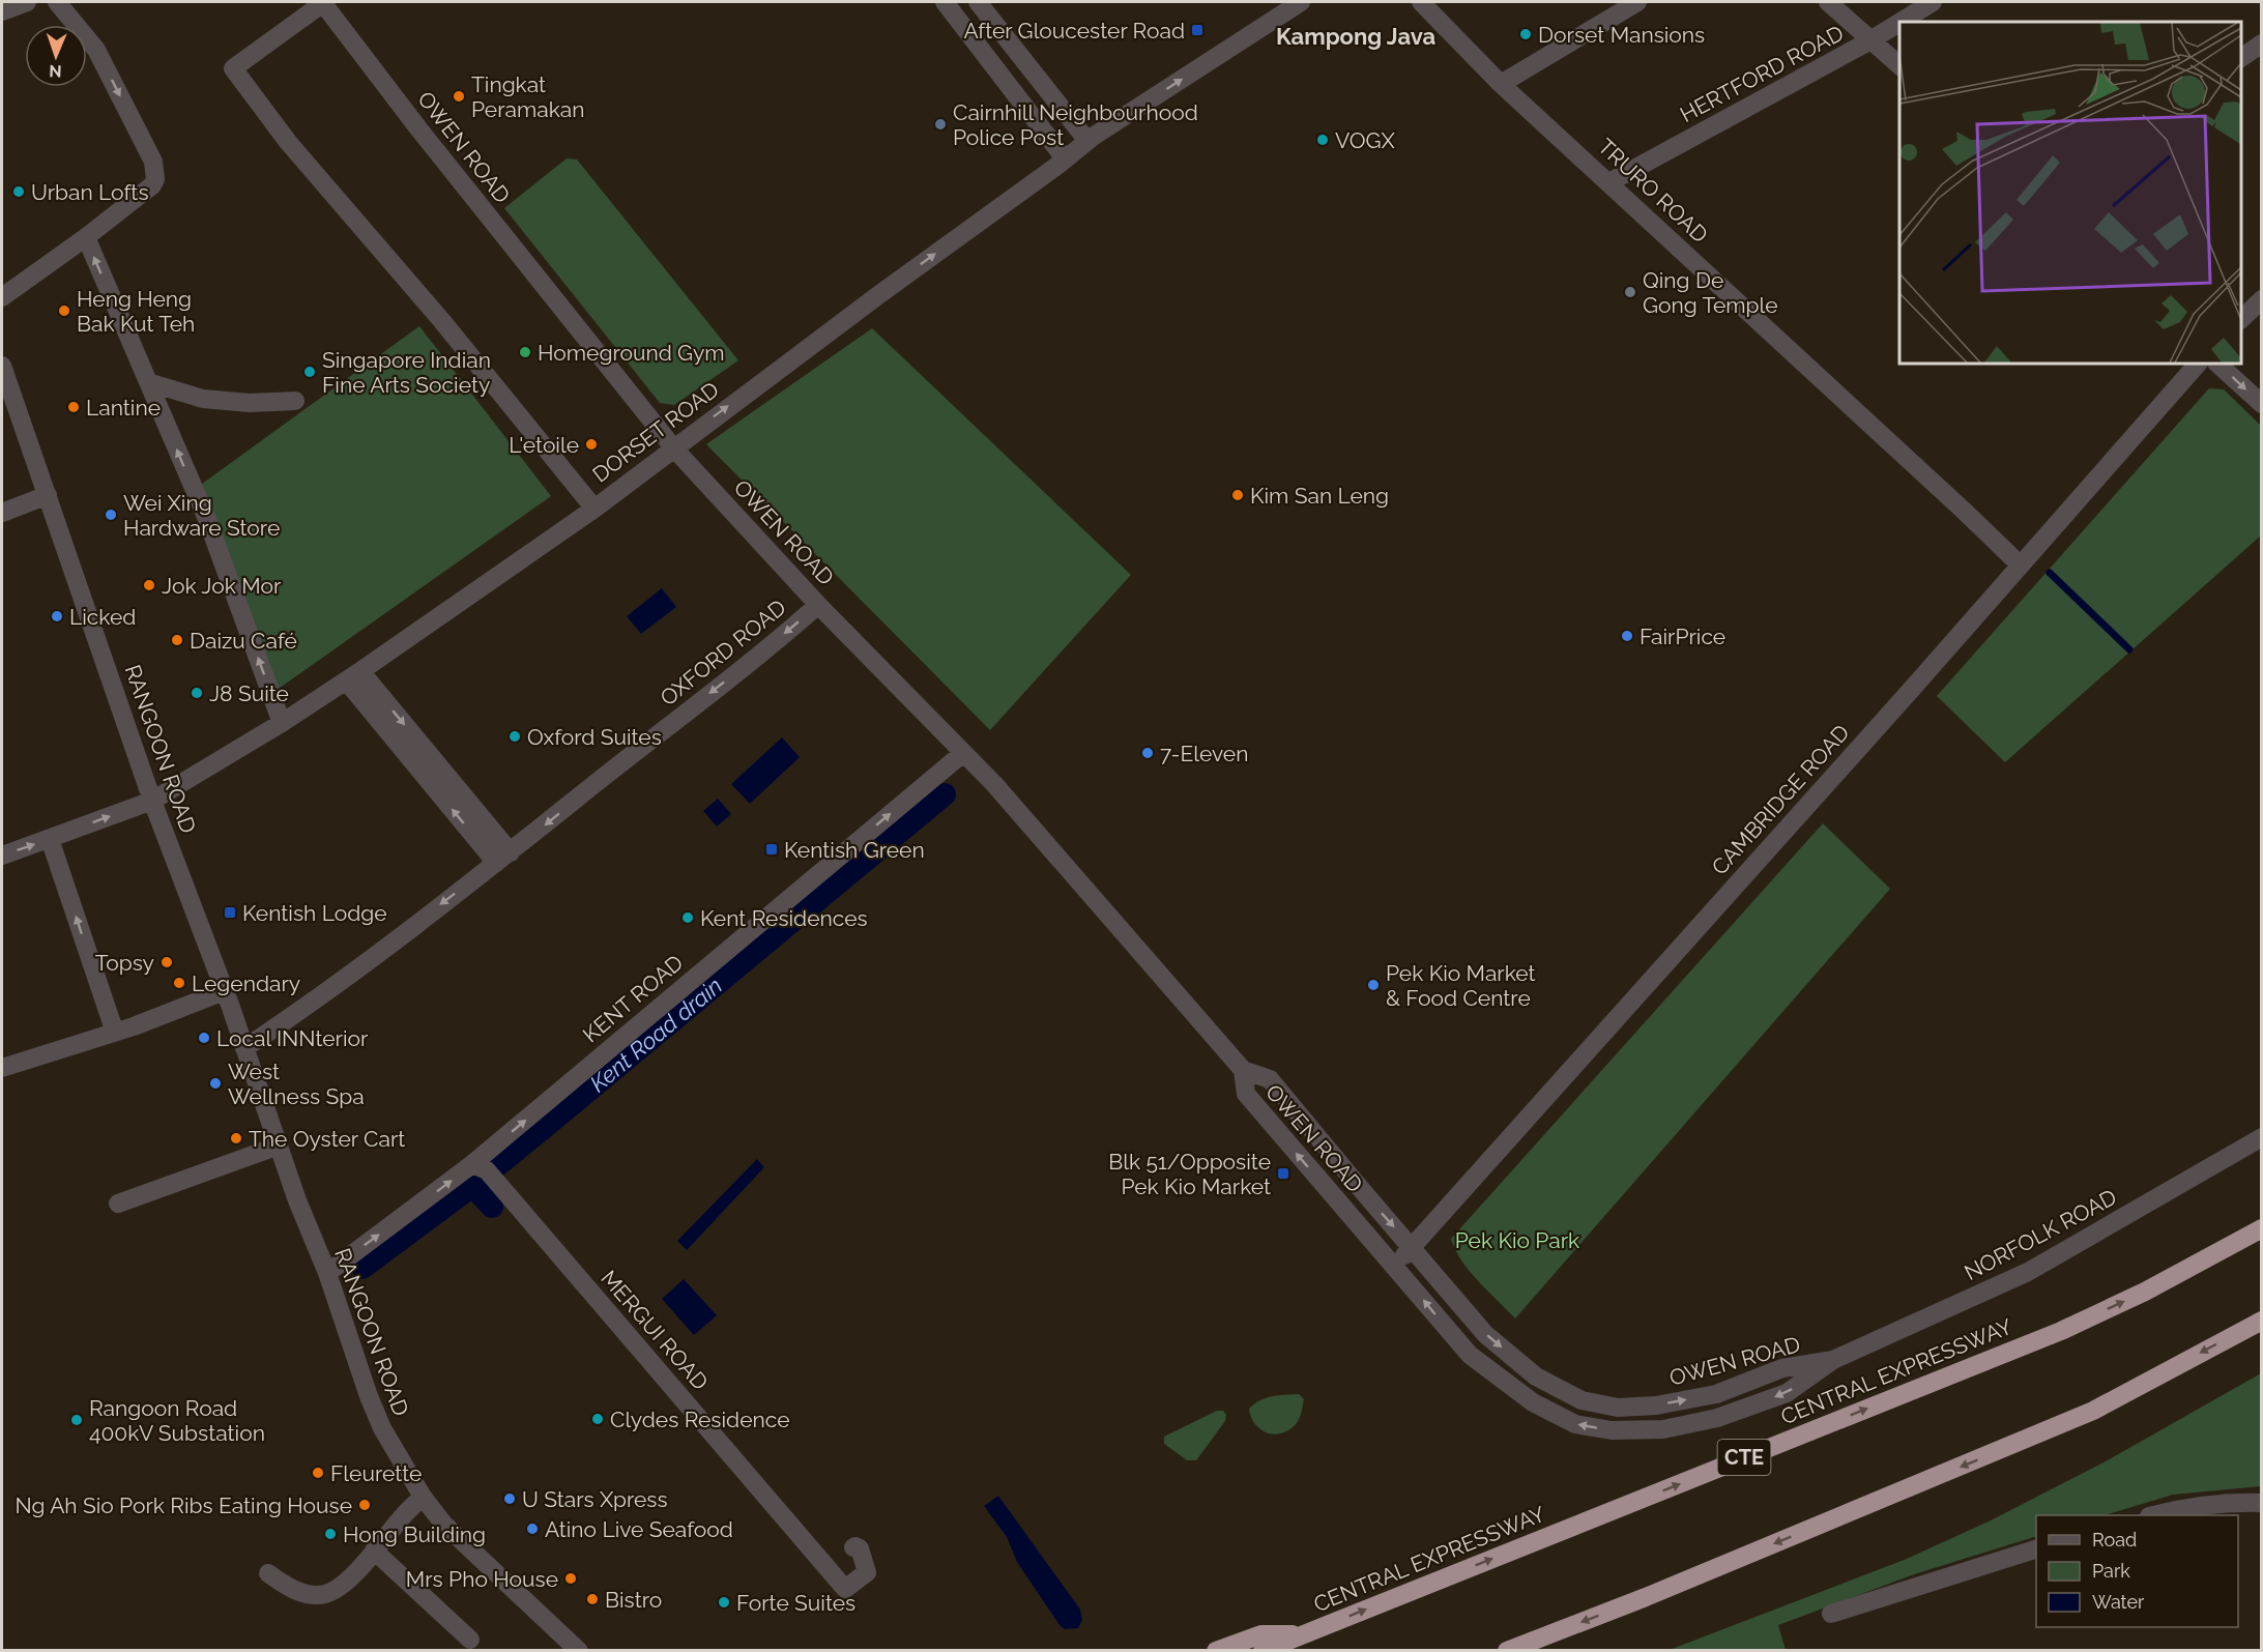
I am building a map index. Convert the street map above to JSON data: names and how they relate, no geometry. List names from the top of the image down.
{
  "streets": {
    "highway": ["CENTRAL EXPRESSWAY", "CTE"],
    "street": [
      "HERTFORD ROAD",
      "OWEN ROAD",
      "TRURO ROAD",
      "DORSET ROAD",
      "OXFORD ROAD",
      "RANGOON ROAD",
      "CAMBRIDGE ROAD",
      "KENT ROAD",
      "NORFOLK ROAD",
      "MERGUI ROAD"
    ]
  },
  "crossings": [
    ["HERTFORD ROAD", "TRURO ROAD"],
    ["OWEN ROAD", "DORSET ROAD"],
    ["OWEN ROAD", "OXFORD ROAD"],
    ["OWEN ROAD", "CAMBRIDGE ROAD"],
    ["OWEN ROAD", "KENT ROAD"],
    ["OWEN ROAD", "NORFOLK ROAD"],
    ["TRURO ROAD", "CAMBRIDGE ROAD"],
    ["DORSET ROAD", "RANGOON ROAD"],
    ["OXFORD ROAD", "RANGOON ROAD"],
    ["RANGOON ROAD", "KENT ROAD"],
    ["KENT ROAD", "MERGUI ROAD"]
  ],
  "one_way": ["DORSET ROAD", "OXFORD ROAD", "KENT ROAD"],
  "districts": ["Kampong Java"],
  "water": ["Kent Road drain"],
  "parks": ["Pek Kio Park"],
  "places": {
    "transit": [
      "After Gloucester Road",
      "Kentish Green",
      "Kentish Lodge",
      "Blk 51/Opposite Pek Kio Market"
    ],
    "other": [
      "Dorset Mansions",
      "Tingkat Peramakan",
      "Cairnhill Neighbourhood Police Post",
      "VOGX",
      "Urban Lofts",
      "Qing De Gong Temple",
      "Heng Heng Bak Kut Teh",
      "Homeground Gym",
      "Singapore Indian Fine Arts Society",
      "Lantine",
      "L'etoile",
      "Kim San Leng",
      "Wei Xing Hardware Store",
      "Jok Jok Mor",
      "Licked",
      "FairPrice",
      "Daizu Café",
      "J8 Suite",
      "Oxford Suites",
      "7-Eleven",
      "Kent Residences",
      "Topsy",
      "Legendary",
      "Pek Kio Market & Food Centre",
      "Local INNterior",
      "West Wellness Spa",
      "The Oyster Cart",
      "Clydes Residence",
      "Rangoon Road 400kV Substation",
      "Fleurette",
      "U Stars Xpress",
      "Ng Ah Sio Pork Ribs Eating House",
      "Atino Live Seafood",
      "Hong Building",
      "Mrs Pho House",
      "Bistro",
      "Forte Suites"
    ]
  },
  "legend": ["Road", "Park", "Water"],
  "north": "bottom"
}
